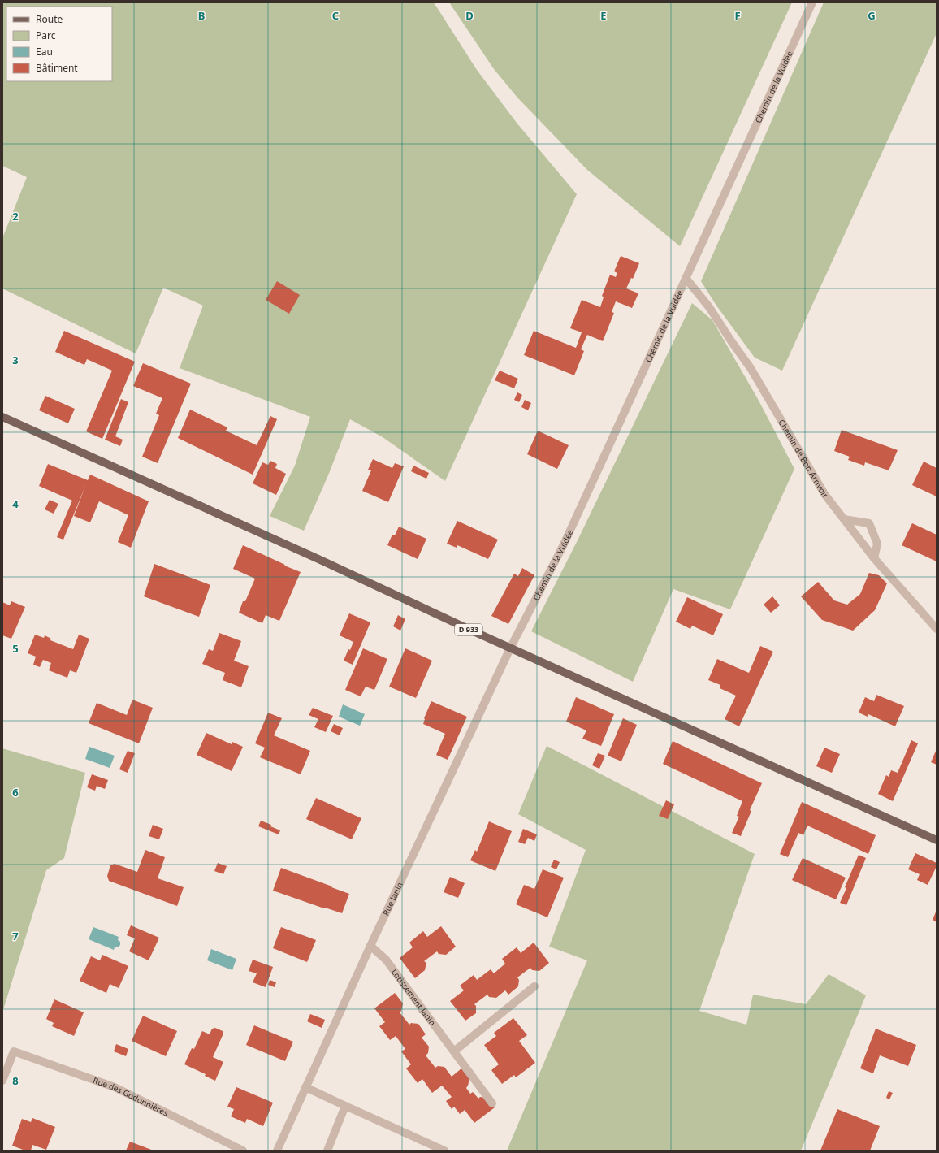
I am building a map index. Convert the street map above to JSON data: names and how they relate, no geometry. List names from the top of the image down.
{
  "streets": {
    "main road": ["D 933"],
    "street": [
      "Chemin de la Vuidée",
      "Chemin de Bon Arrivoir",
      "Rue Janin",
      "Lotissement Janin",
      "Rue des Godonnières"
    ]
  },
  "crossings": [
    ["Chemin de la Vuidée", "Chemin de Bon Arrivoir"],
    ["Chemin de la Vuidée", "D 933"],
    ["Chemin de la Vuidée", "Rue Janin"],
    ["D 933", "Rue Janin"],
    ["Rue Janin", "Lotissement Janin"]
  ],
  "legend": [
    "Route",
    "Parc",
    "Eau",
    "Bâtiment"
  ],
  "grid": {
    "columns": [
      "B",
      "C",
      "D",
      "E",
      "F",
      "G"
    ],
    "rows": [
      "2",
      "3",
      "4",
      "5",
      "6",
      "7",
      "8"
    ]
  }
}
